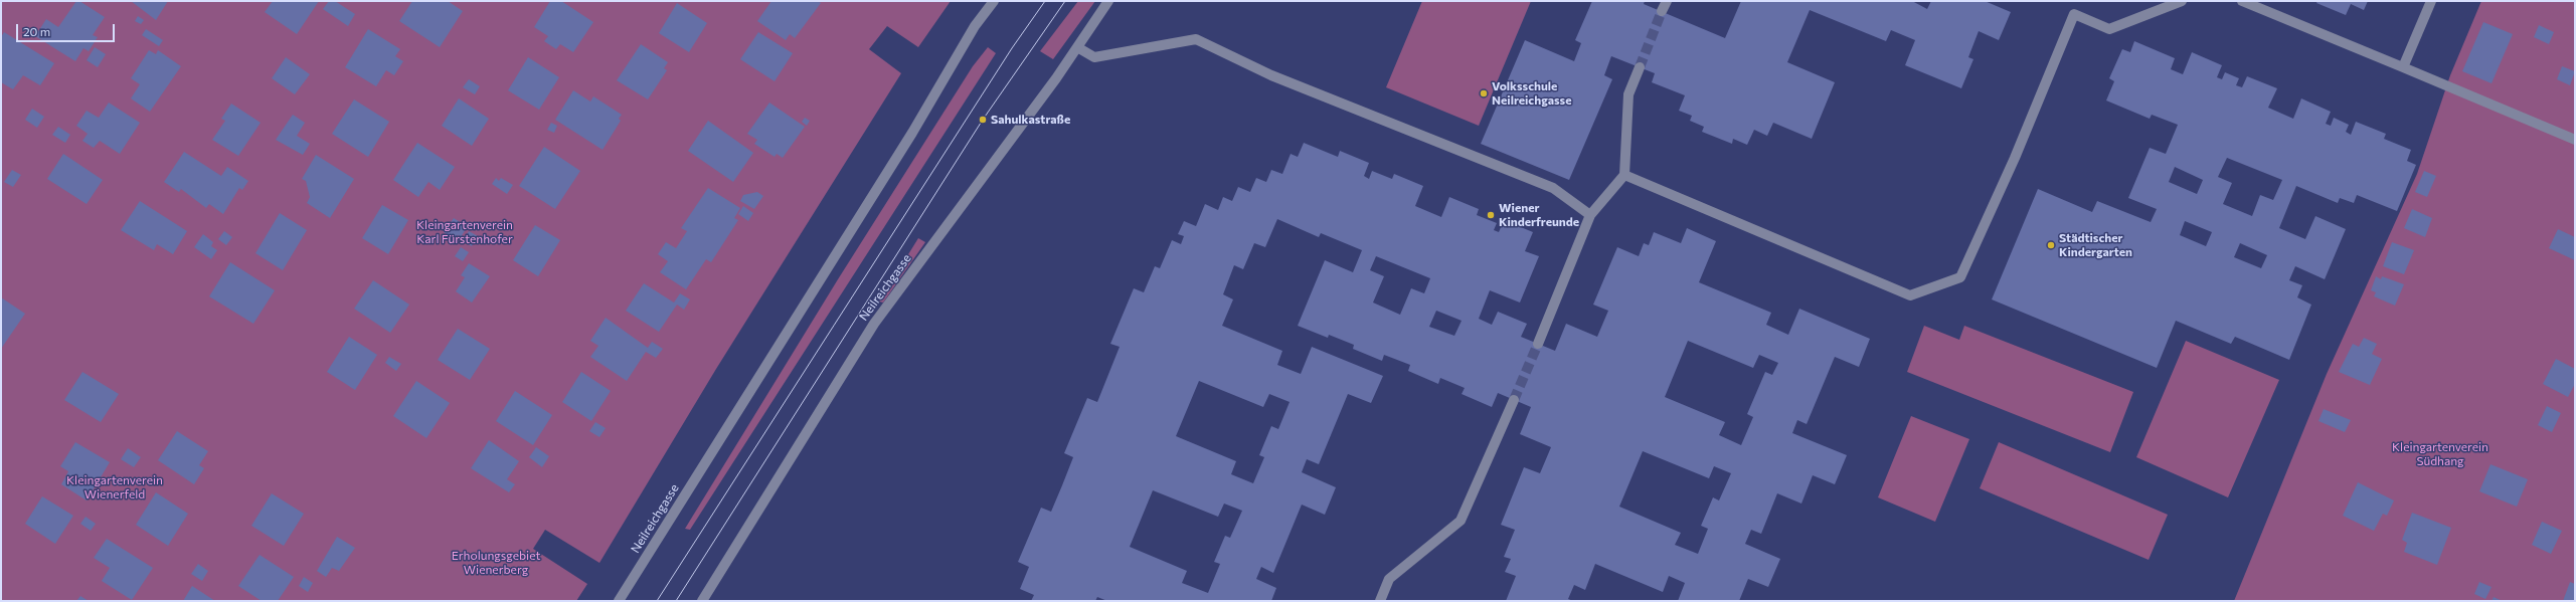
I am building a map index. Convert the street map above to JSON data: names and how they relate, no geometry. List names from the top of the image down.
{
  "streets": {
    "street": ["Neilreichgasse"]
  },
  "parks": [
    "Kleingartenverein Karl Fürstenhofer",
    "Kleingartenverein Südhang",
    "Kleingartenverein Wienerfeld",
    "Erholungsgebiet Wienerberg"
  ],
  "places": [
    "Volksschule Neilreichgasse",
    "Sahulkastraße",
    "Wiener Kinderfreunde",
    "Städtischer Kindergarten"
  ],
  "scale_bar": "20 m"
}
